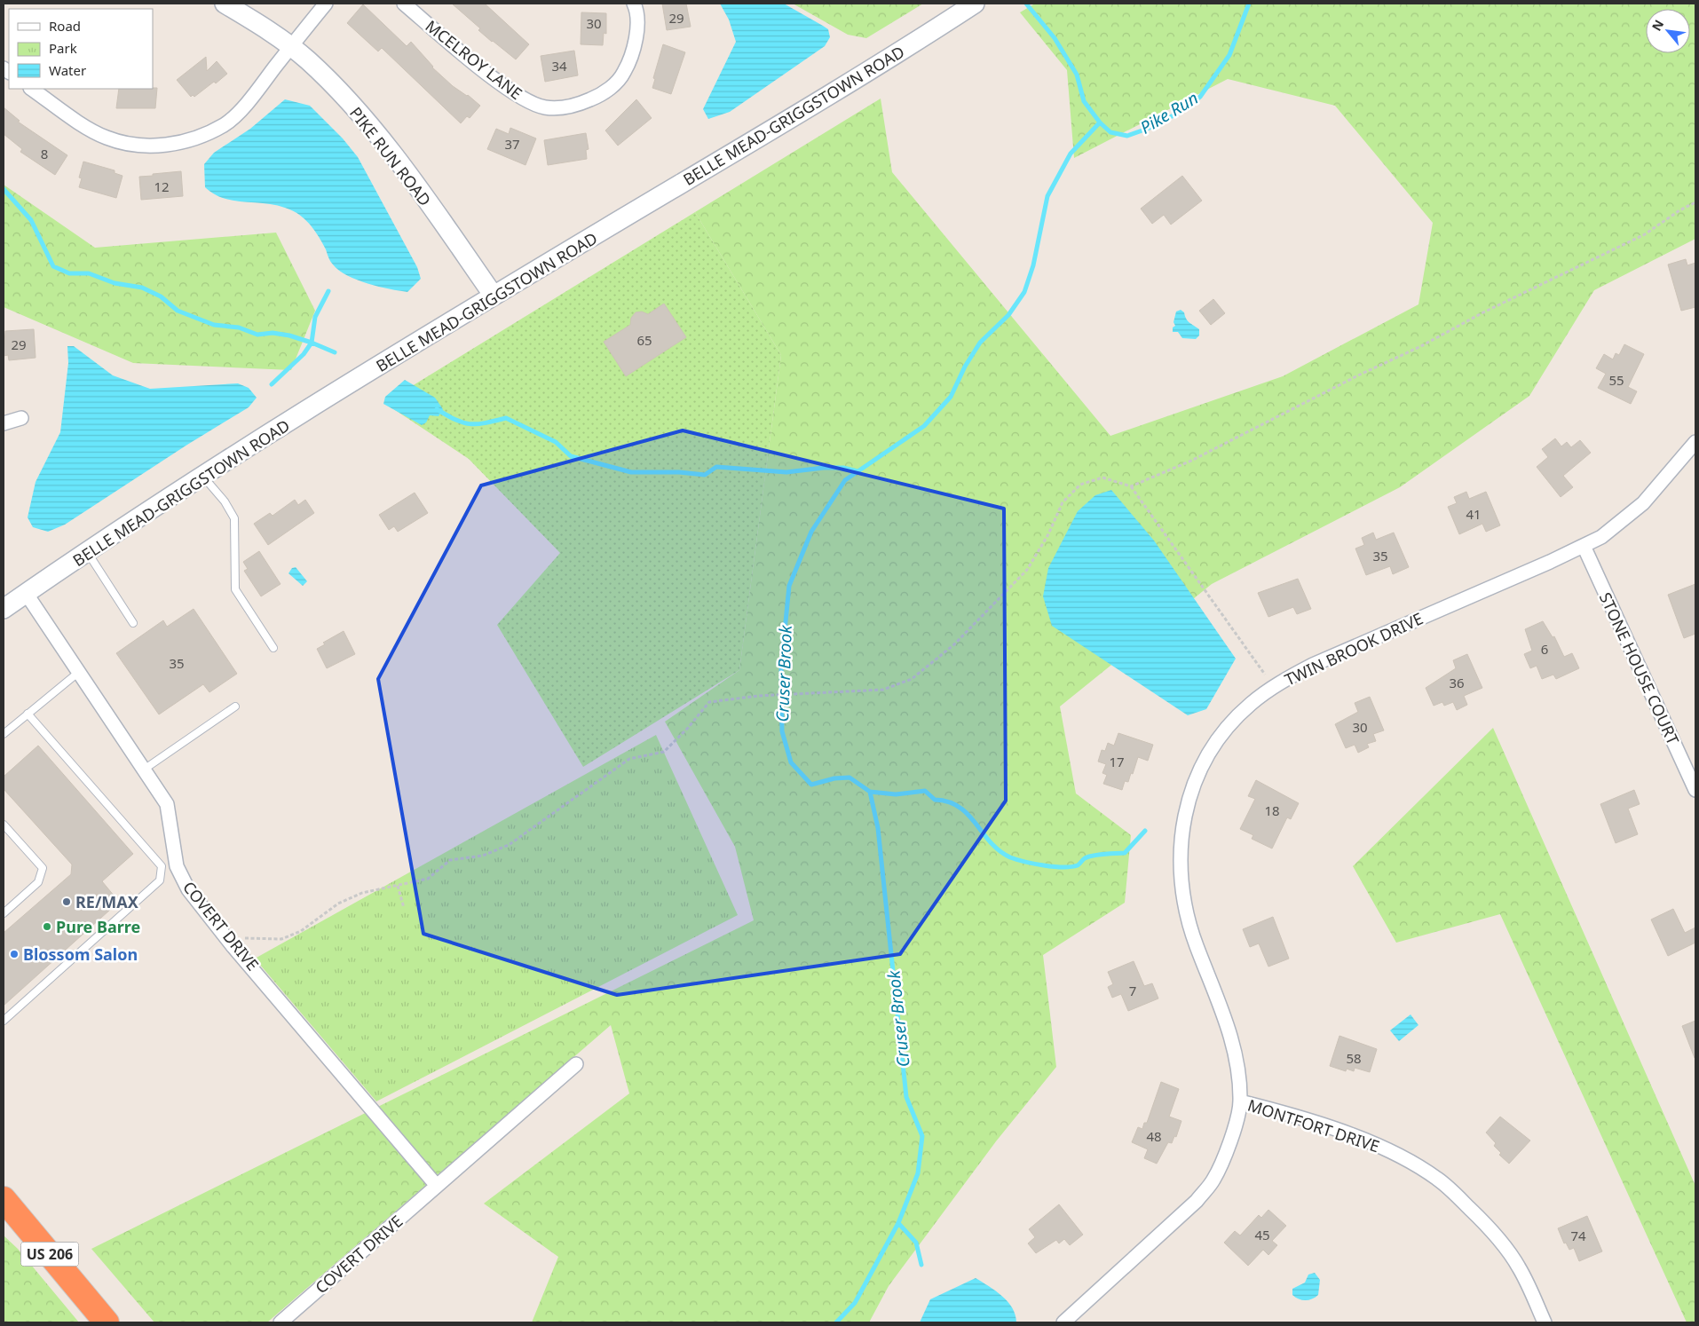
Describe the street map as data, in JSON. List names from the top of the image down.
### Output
{
  "streets": {
    "highway": ["US 206"],
    "street": [
      "MCELROY LANE",
      "BELLE MEAD-GRIGGSTOWN ROAD",
      "PIKE RUN ROAD",
      "TWIN BROOK DRIVE",
      "STONE HOUSE COURT",
      "COVERT DRIVE",
      "MONTFORT DRIVE"
    ]
  },
  "crossings": [
    ["BELLE MEAD-GRIGGSTOWN ROAD", "PIKE RUN ROAD"],
    ["BELLE MEAD-GRIGGSTOWN ROAD", "COVERT DRIVE"],
    ["TWIN BROOK DRIVE", "STONE HOUSE COURT"],
    ["TWIN BROOK DRIVE", "MONTFORT DRIVE"]
  ],
  "water": ["Pike Run", "Cruser Brook"],
  "places": ["RE/MAX", "Pure Barre", "Blossom Salon"],
  "house_numbers": [
    "29",
    "30",
    "34",
    "37",
    "8",
    "12",
    "65",
    "29",
    "55",
    "41",
    "35",
    "6",
    "35",
    "36",
    "30",
    "17",
    "18",
    "7",
    "58",
    "48",
    "45",
    "74"
  ],
  "legend": ["Road", "Park", "Water"],
  "north": "top left"
}
